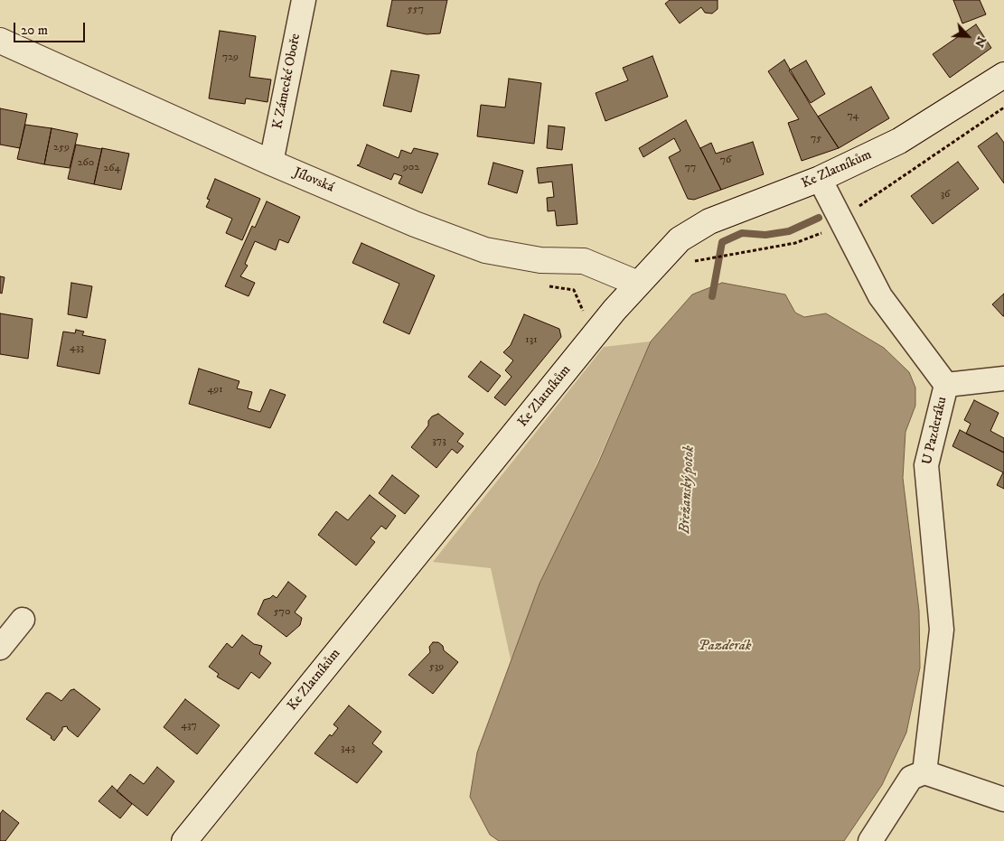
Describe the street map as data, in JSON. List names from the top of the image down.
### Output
{
  "streets": {
    "main road": ["Ke Zlatníkům", "Jílovská"],
    "street": ["K Zámecké Oboře", "U Pazderáku"]
  },
  "crossings": [
    ["K Zámecké Oboře", "Jílovská"],
    ["Ke Zlatníkům", "Jílovská"],
    ["Ke Zlatníkům", "U Pazderáku"]
  ],
  "water": ["Břežanský potok", "Pazderák"],
  "house_numbers": [
    "557",
    "729",
    "74",
    "75",
    "259",
    "76",
    "260",
    "902",
    "77",
    "264",
    "36",
    "131",
    "433",
    "491",
    "373",
    "570",
    "539",
    "437",
    "343"
  ],
  "scale_bar": "20 m",
  "north": "bottom right"
}
